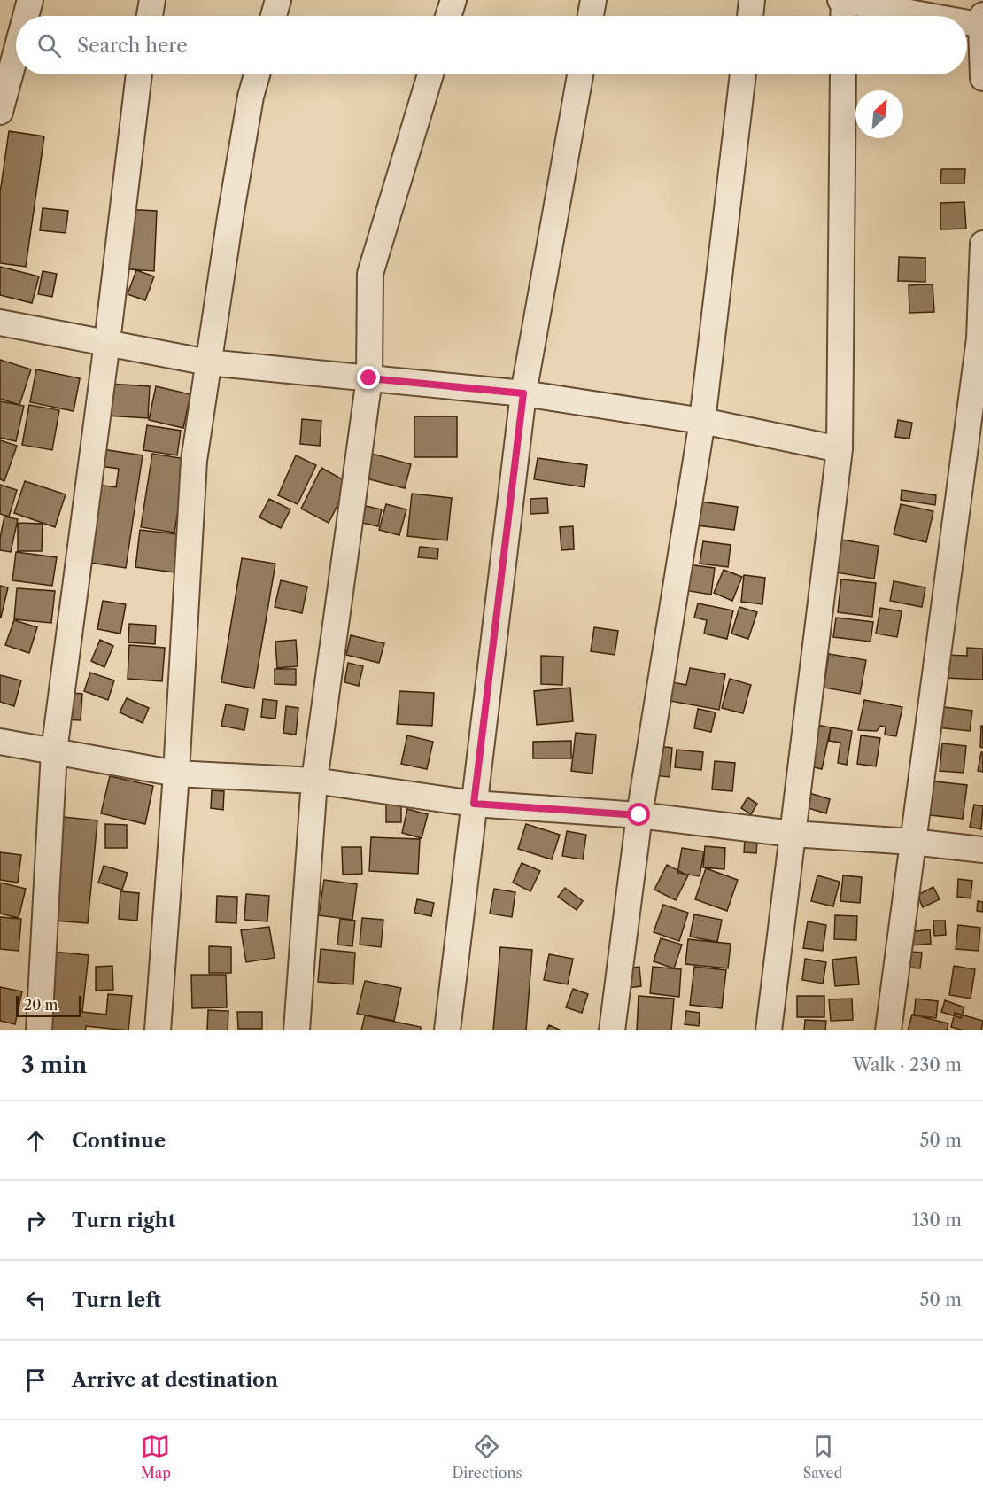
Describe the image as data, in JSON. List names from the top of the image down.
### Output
{
  "scale_bar": "20 m",
  "north": "top right",
  "page": {
    "search": "Search here",
    "scale": "20 m",
    "heading": ["3 min", "Walk · 230 m"],
    "list": [
      ["Continue", "50 m"],
      ["Turn right", "130 m"],
      ["Turn left", "50 m"],
      "Arrive at destination"
    ],
    "nav": ["Map", "Directions", "Saved"]
  }
}
